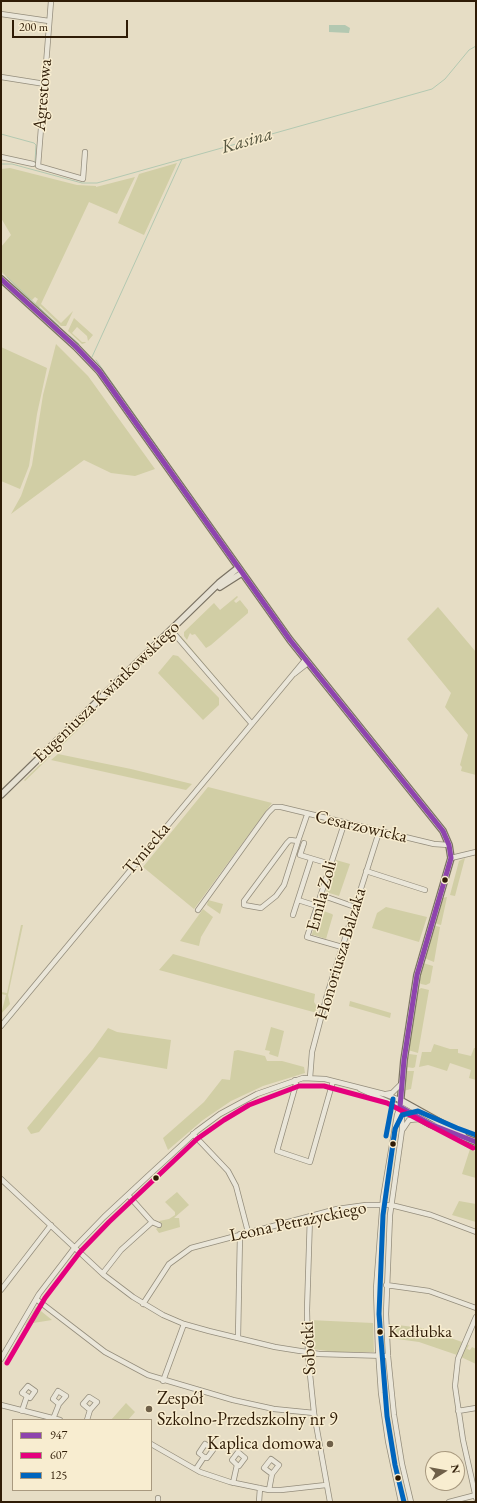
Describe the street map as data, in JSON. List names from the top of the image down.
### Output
{
  "streets": {
    "main road": ["Eugeniusza Kwiatkowskiego"],
    "street": [
      "Agrestowa",
      "Cesarzowicka",
      "Tyniecka",
      "Emila Zoli",
      "Honoriusza Balzaka",
      "Leona Petrażyckiego",
      "Sobótki"
    ]
  },
  "crossings": [
    ["Cesarzowicka", "Emila Zoli"],
    ["Cesarzowicka", "Honoriusza Balzaka"],
    ["Emila Zoli", "Honoriusza Balzaka"],
    ["Leona Petrażyckiego", "Sobótki"]
  ],
  "water": ["Kasina"],
  "places": ["Kadłubka", "Zespół Szkolno-Przedszkolny nr 9", "Kaplica domowa"],
  "lines": ["transit line 947", "transit line 607", "transit line 125"],
  "legend": ["947", "607", "125"],
  "scale_bar": "200 m",
  "north": "right"
}
